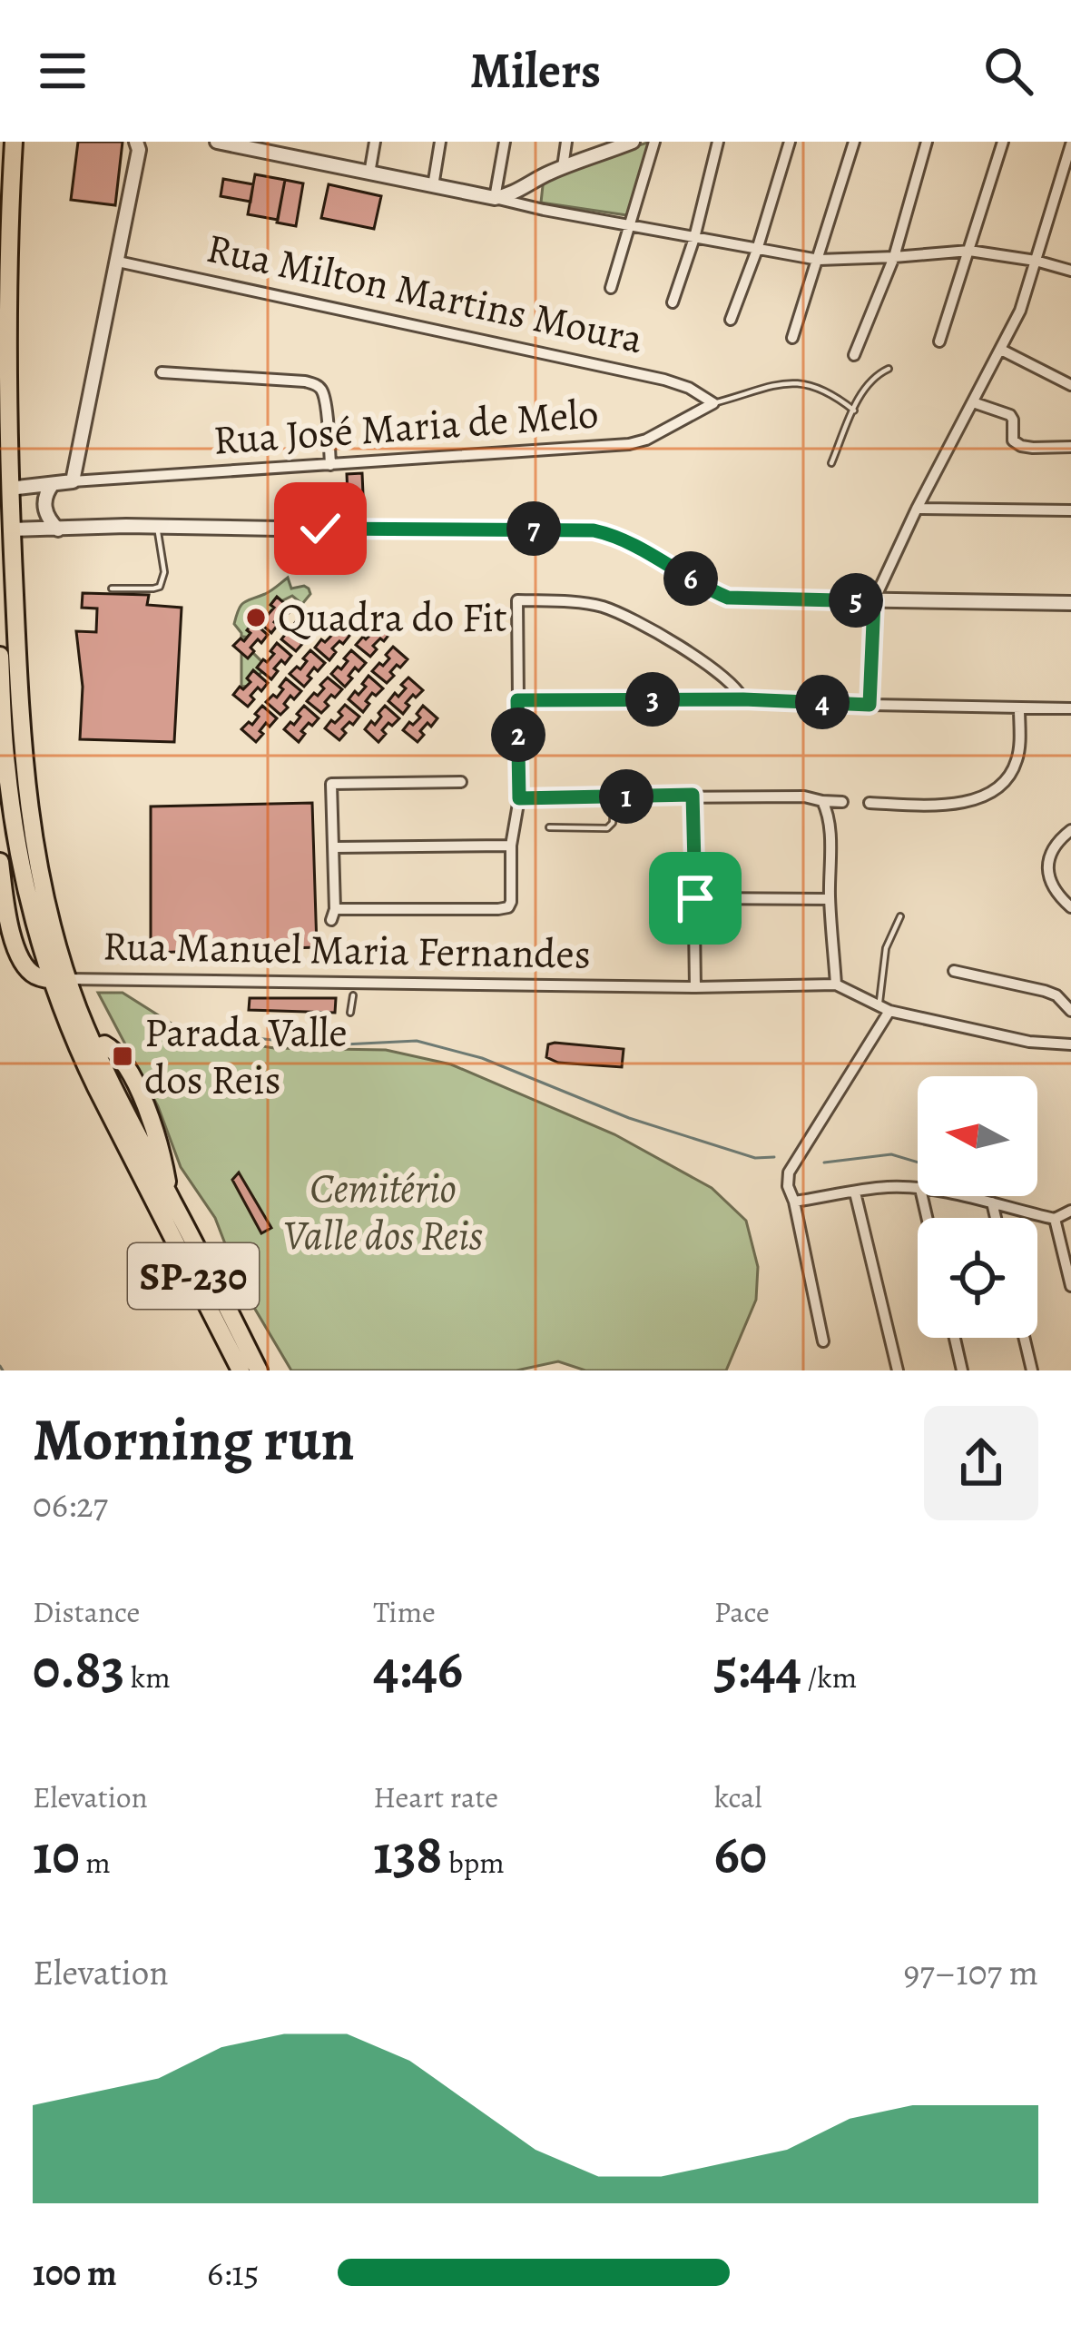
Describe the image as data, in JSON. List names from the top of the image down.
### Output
{
  "streets": {
    "highway": ["SP-230"],
    "street": ["Rua Milton Martins Moura", "Rua José Maria de Melo", "Rua Manuel Maria Fernandes"]
  },
  "crossings": [
    ["Rua Milton Martins Moura", "Rua José Maria de Melo"],
    ["Rua José Maria de Melo", "SP-230"],
    ["Rua Manuel Maria Fernandes", "SP-230"]
  ],
  "parks": ["Cemitério Valle dos Reis"],
  "places": {
    "other": ["Quadra do Fit"],
    "transit": ["Parada Valle dos Reis"]
  },
  "north": "left",
  "page": {
    "header": "Milers",
    "pins": [
      "7",
      "6",
      "5",
      "3",
      "4",
      "2",
      "1"
    ],
    "heading": ["Morning run", "06:27"],
    "stats": [
      ["Distance", "0.83 km"],
      ["Time", "4:46"],
      ["Pace", "5:44 /km"],
      ["Elevation", "10 m"],
      ["Heart rate", "138 bpm"],
      ["kcal", "60"]
    ],
    "chart": ["Elevation", "97–107 m"],
    "list": [
      {
        "name": "100 m",
        "note": "6:15"
      }
    ]
  }
}
